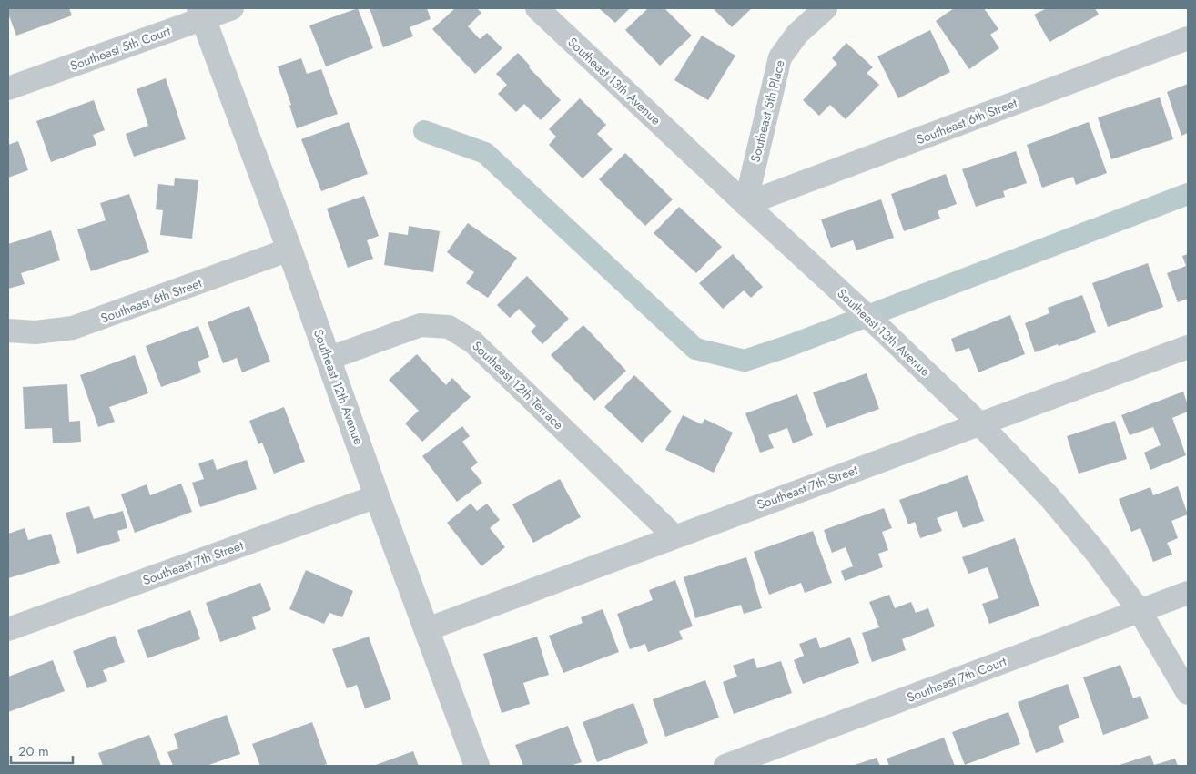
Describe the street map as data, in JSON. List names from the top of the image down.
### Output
{
  "streets": {
    "street": [
      "Southeast 5th Court",
      "Southeast 13th Avenue",
      "Southeast 5th Place",
      "Southeast 6th Street",
      "Southeast 12th Terrace",
      "Southeast 12th Avenue",
      "Southeast 7th Street",
      "Southeast 7th Court"
    ]
  },
  "crossings": [
    ["Southeast 5th Court", "Southeast 12th Avenue"],
    ["Southeast 13th Avenue", "Southeast 5th Place"],
    ["Southeast 13th Avenue", "Southeast 6th Street"],
    ["Southeast 13th Avenue", "Southeast 7th Street"],
    ["Southeast 13th Avenue", "Southeast 7th Court"],
    ["Southeast 5th Place", "Southeast 6th Street"],
    ["Southeast 6th Street", "Southeast 12th Avenue"],
    ["Southeast 12th Terrace", "Southeast 12th Avenue"],
    ["Southeast 12th Terrace", "Southeast 7th Street"],
    ["Southeast 12th Avenue", "Southeast 7th Street"]
  ],
  "scale_bar": "20 m"
}
